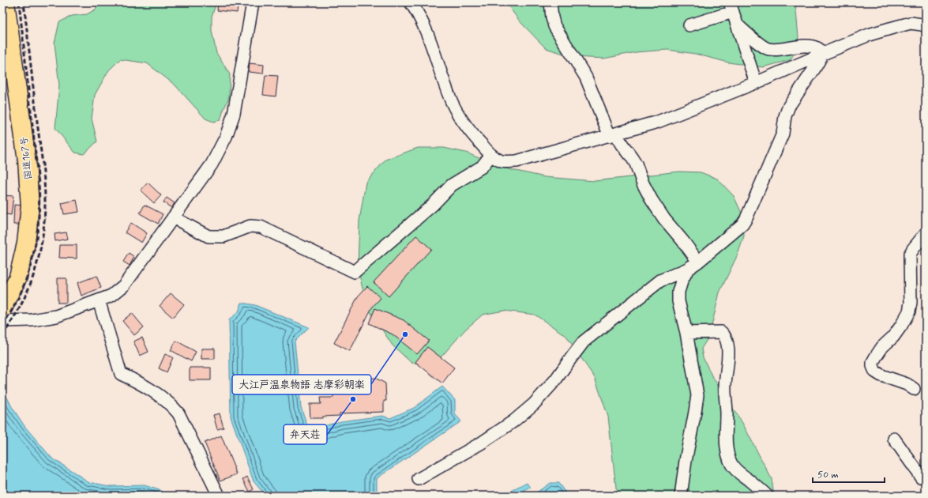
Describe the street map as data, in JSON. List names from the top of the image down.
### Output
{
  "streets": {
    "highway": ["国道167号"]
  },
  "places": ["大江戸温泉物語 志摩彩朝楽", "弁天荘"],
  "scale_bar": "50 m"
}
